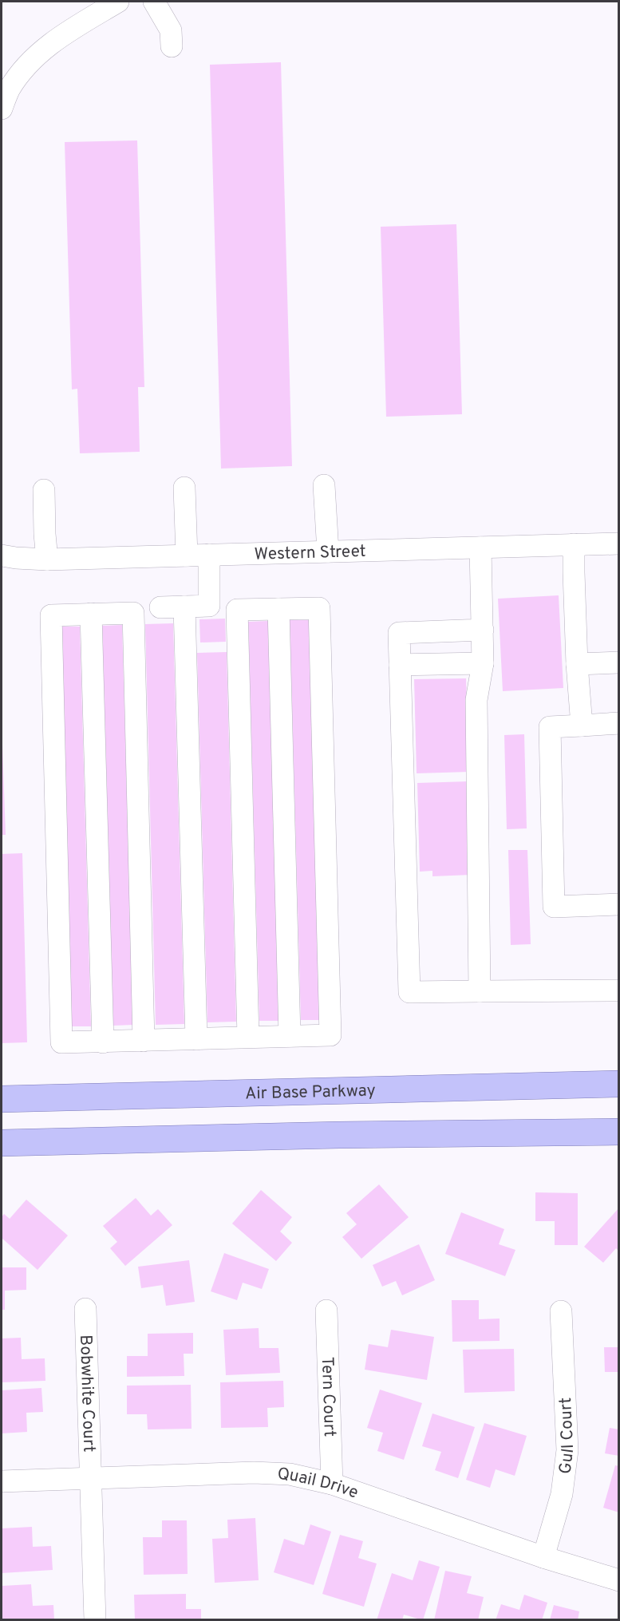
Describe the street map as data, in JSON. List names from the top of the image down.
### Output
{
  "streets": {
    "main road": ["Air Base Parkway"],
    "street": [
      "Western Street",
      "Bobwhite Court",
      "Tern Court",
      "Gull Court",
      "Quail Drive"
    ]
  },
  "crossings": [
    ["Bobwhite Court", "Quail Drive"],
    ["Tern Court", "Quail Drive"],
    ["Gull Court", "Quail Drive"]
  ]
}
